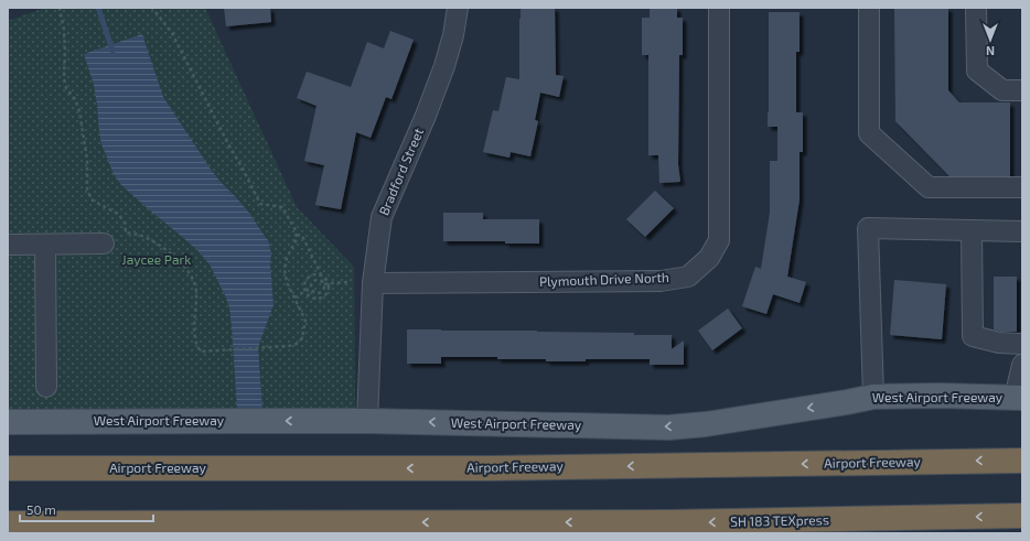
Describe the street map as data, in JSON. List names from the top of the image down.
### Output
{
  "streets": {
    "highway": ["Airport Freeway", "SH 183 TEXpress"],
    "main road": ["West Airport Freeway"],
    "street": ["Bradford Street", "Plymouth Drive North"]
  },
  "crossings": [
    ["Bradford Street", "Plymouth Drive North"],
    ["Bradford Street", "West Airport Freeway"]
  ],
  "one_way": ["West Airport Freeway", "Airport Freeway", "SH 183 TEXpress"],
  "parks": ["Jaycee Park"],
  "scale_bar": "50 m",
  "north": "bottom"
}
